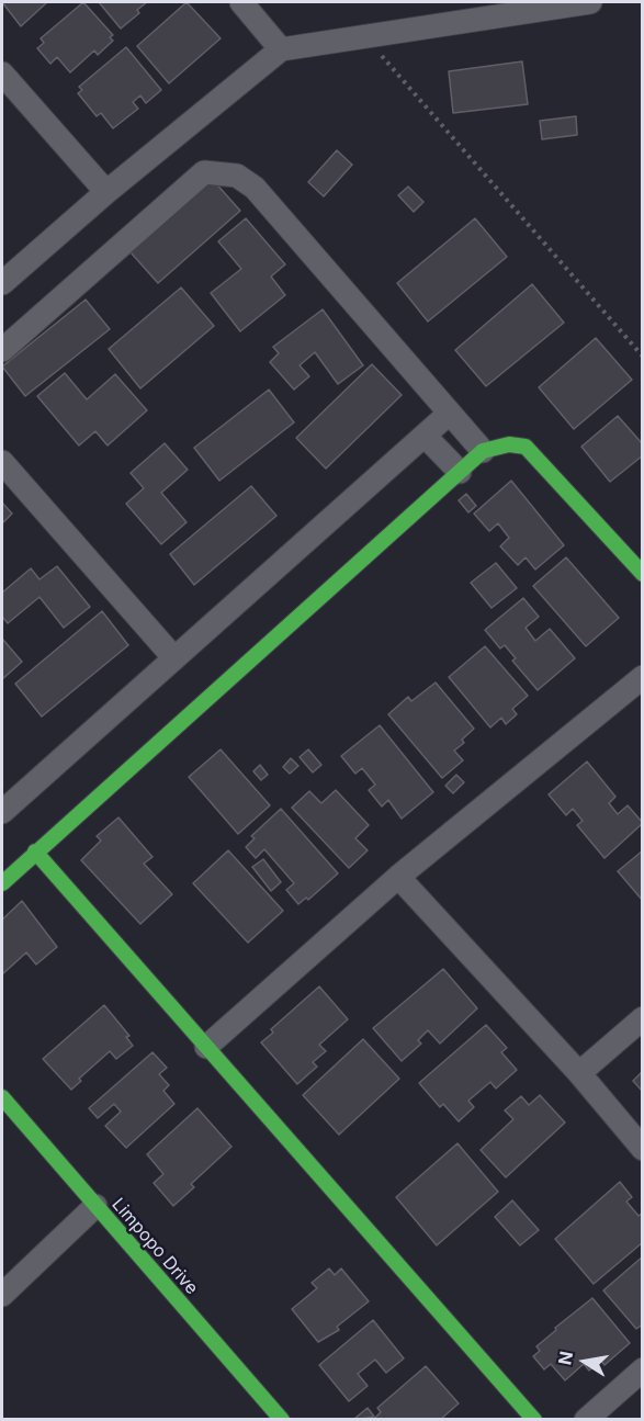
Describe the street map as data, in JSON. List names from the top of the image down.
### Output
{
  "streets": {
    "street": ["Limpopo Drive"]
  },
  "north": "left"
}
